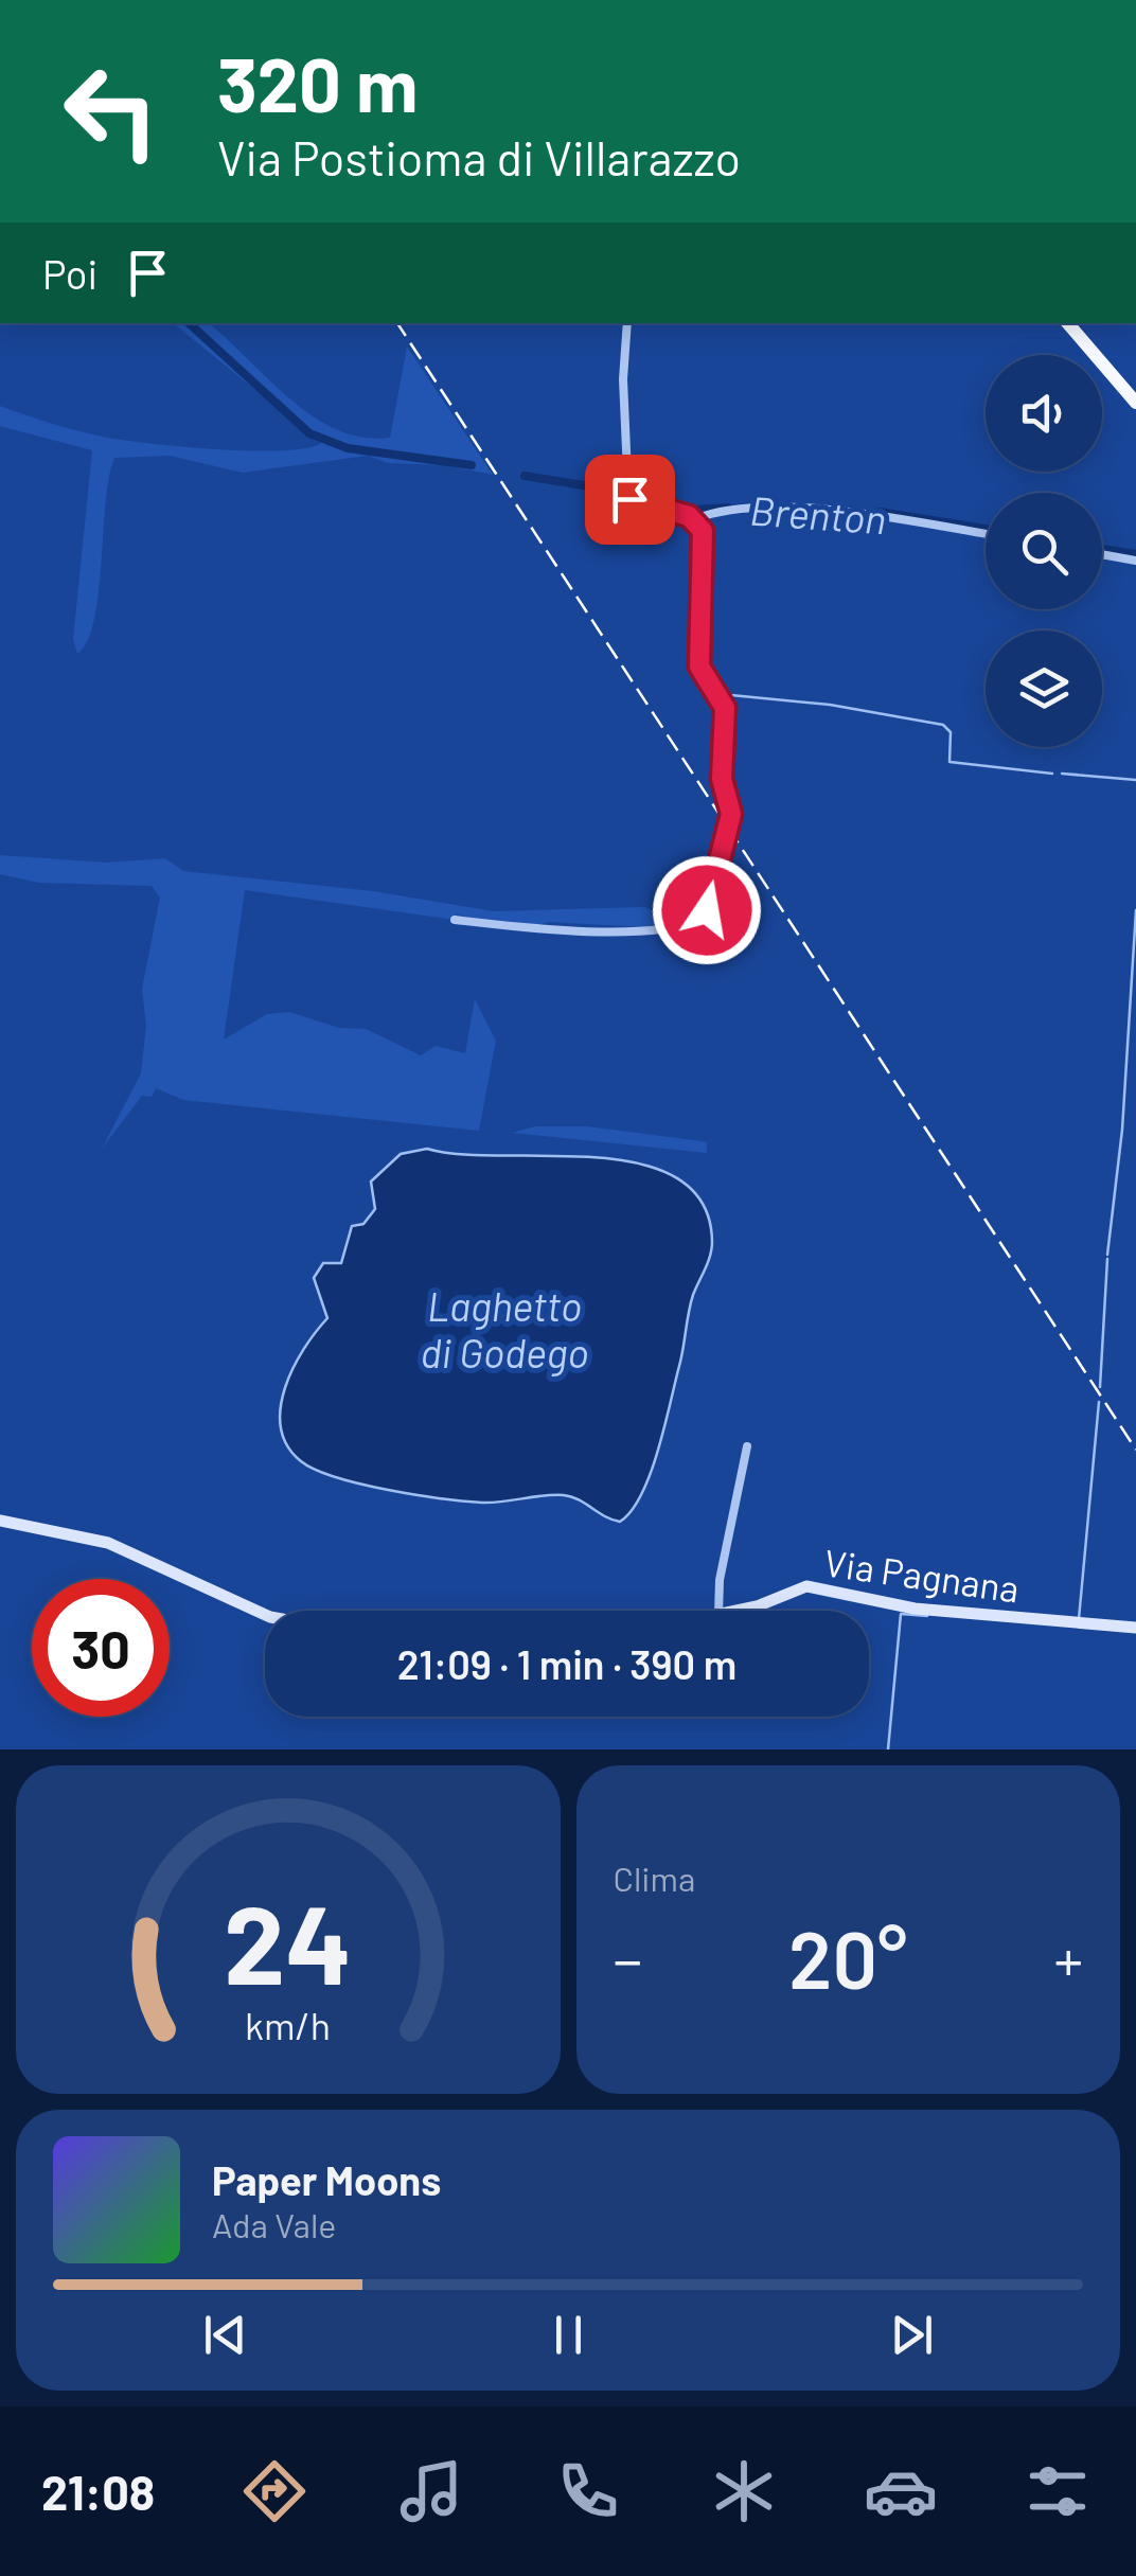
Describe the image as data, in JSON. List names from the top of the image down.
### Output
{
  "streets": {
    "street": ["Via Pagnana"]
  },
  "water": ["Brenton", "Laghetto di Godego"],
  "page": {
    "turn": ["320 m", "Via Postioma di Villarazzo"],
    "then": "Poi",
    "limit": "30",
    "trip": "21:09 · 1 min · 390 m",
    "tile": "Clima",
    "heat": ["−", "20°", "+"],
    "song": ["Paper Moons", "Ada Vale"],
    "tabs": "21:08",
    "gauge": ["24", "km/h"]
  }
}
